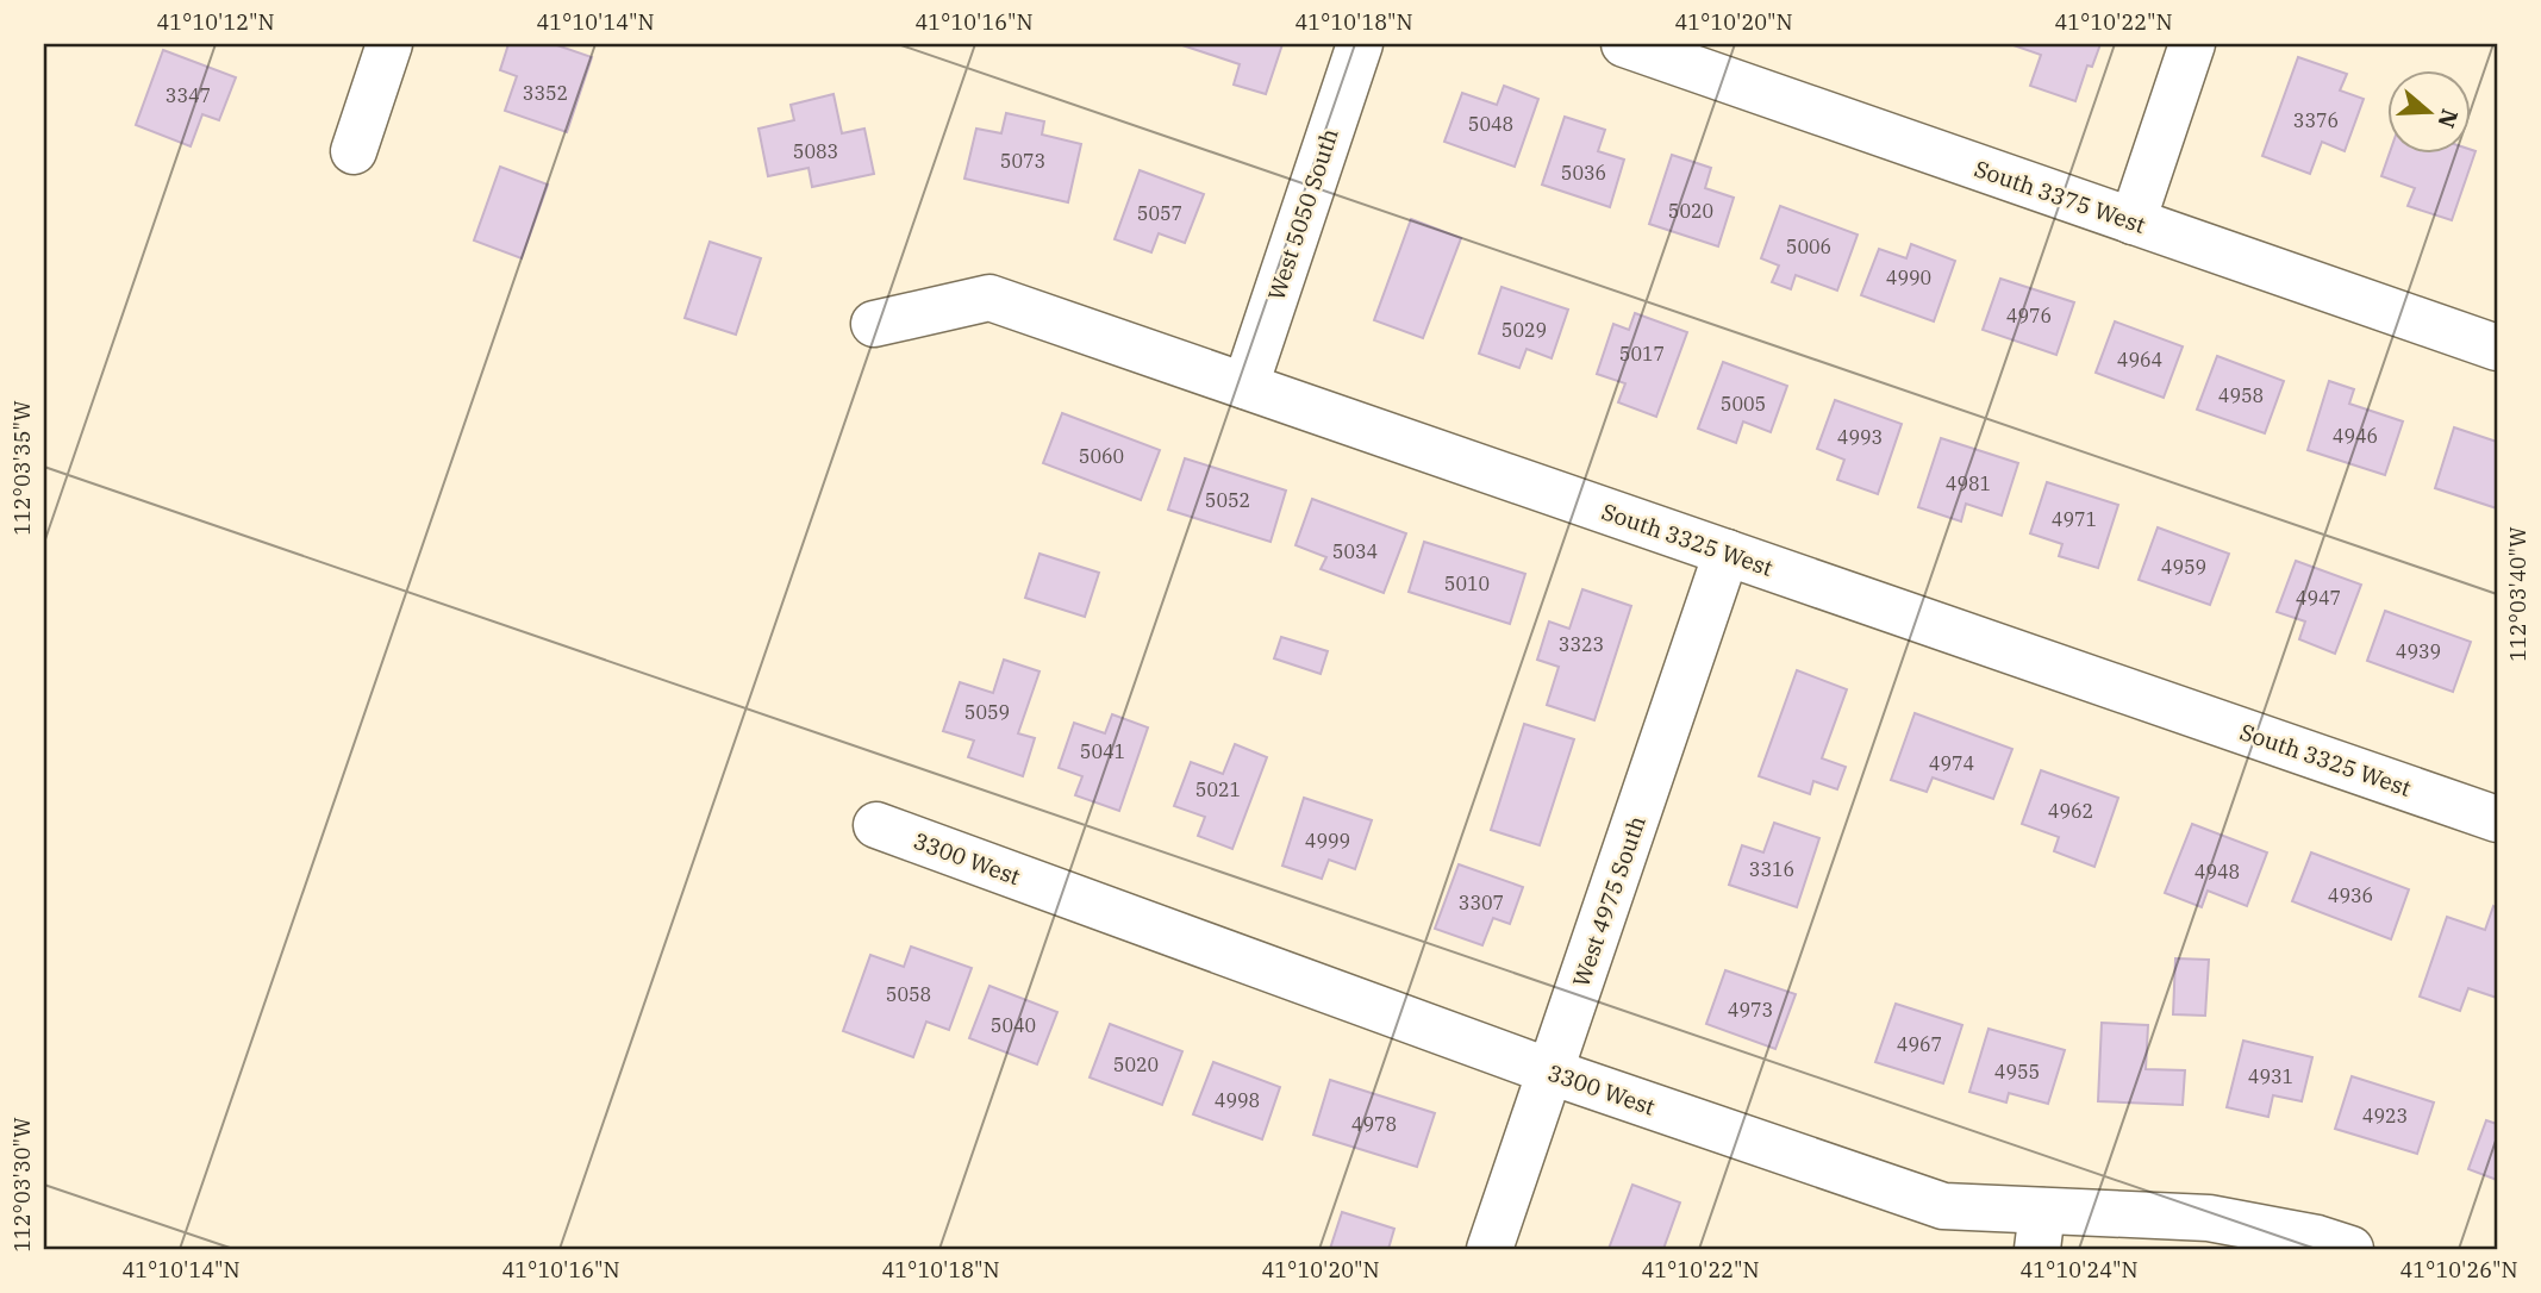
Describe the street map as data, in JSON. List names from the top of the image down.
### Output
{
  "streets": {
    "street": [
      "South 3375 West",
      "West 5050 South",
      "South 3325 West",
      "3300 West",
      "West 4975 South"
    ]
  },
  "crossings": [
    ["West 5050 South", "South 3325 West"],
    ["South 3325 West", "West 4975 South"],
    ["3300 West", "West 4975 South"]
  ],
  "house_numbers": [
    "3352",
    "3347",
    "3376",
    "5048",
    "5083",
    "5073",
    "5036",
    "5020",
    "5057",
    "5006",
    "4990",
    "4976",
    "5029",
    "5017",
    "4964",
    "4958",
    "5005",
    "4946",
    "4993",
    "5060",
    "4981",
    "5052",
    "4971",
    "5034",
    "4959",
    "5010",
    "4947",
    "3323",
    "4939",
    "5059",
    "5041",
    "4974",
    "5021",
    "4962",
    "4999",
    "3316",
    "4948",
    "4936",
    "3307",
    "5058",
    "4973",
    "5040",
    "4967",
    "5020",
    "4955",
    "4931",
    "4998",
    "4923",
    "4978"
  ],
  "north": "right",
  "coordinates": [
    "41°10'12\"N",
    "41°10'14\"N",
    "41°10'16\"N",
    "41°10'18\"N",
    "41°10'20\"N",
    "41°10'22\"N",
    "112°03'35\"W",
    "112°03'40\"W",
    "112°03'30\"W",
    "41°10'24\"N",
    "41°10'26\"N"
  ]
}
